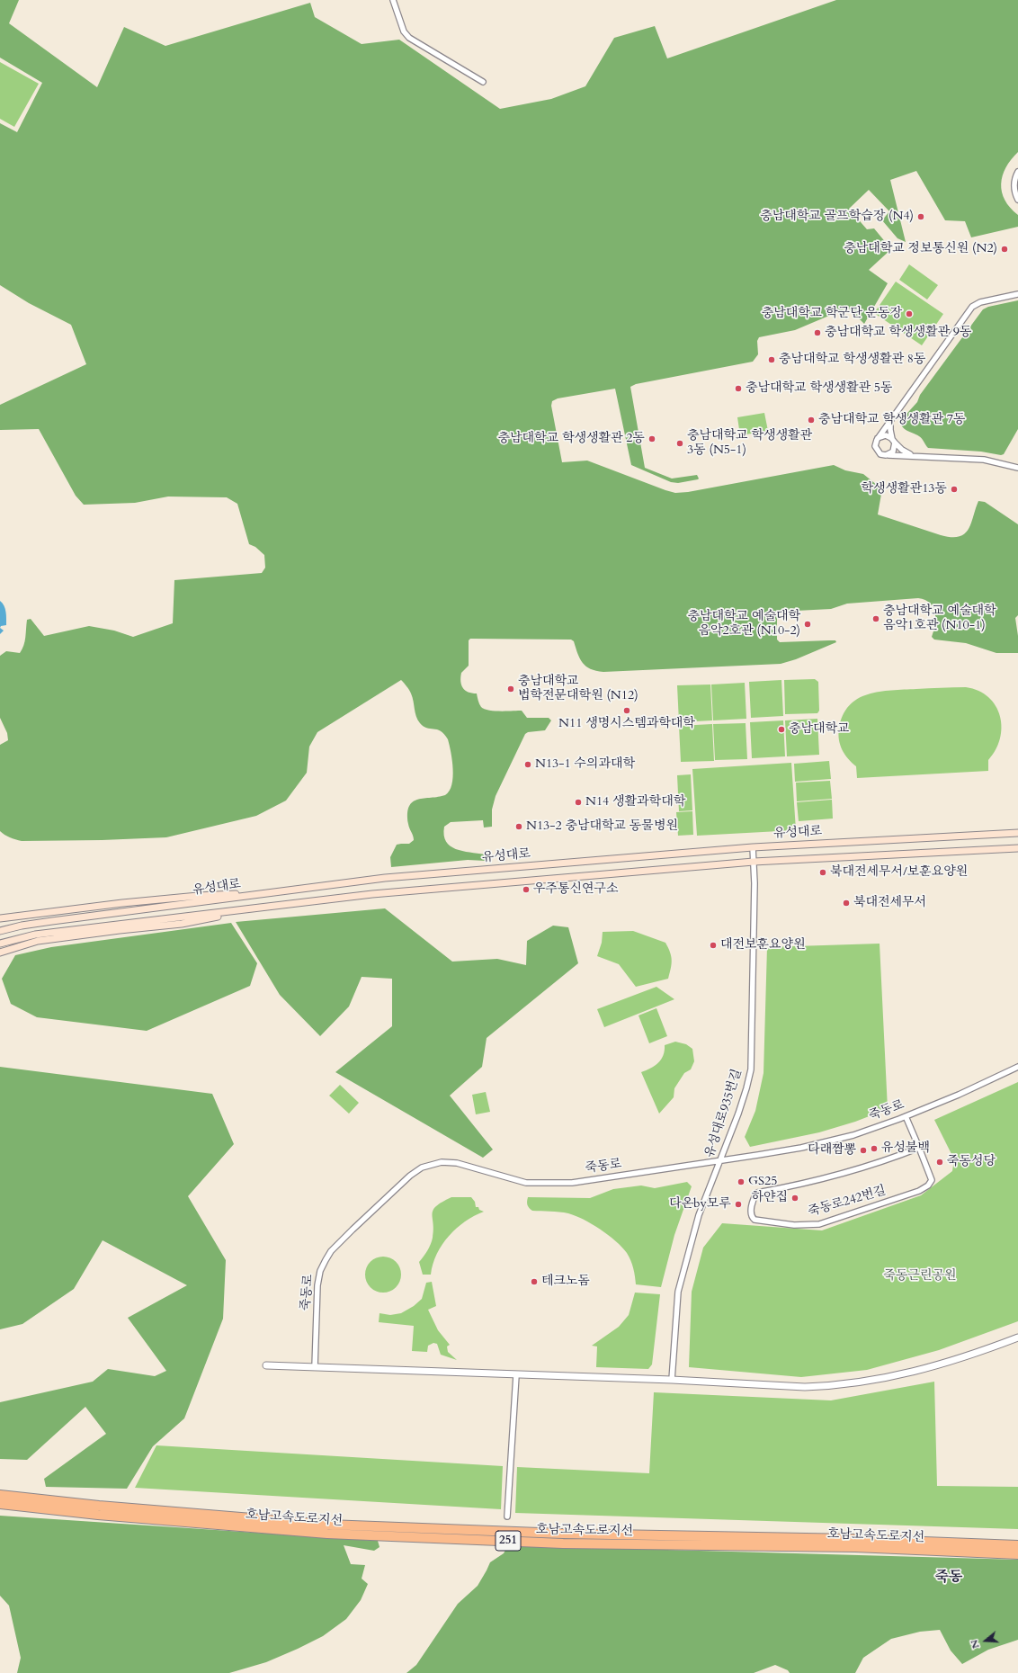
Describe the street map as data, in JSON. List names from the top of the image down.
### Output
{
  "streets": {
    "highway": ["호남고속도로지선", "251"],
    "main road": ["유성대로"],
    "street": ["죽동로", "유성대로935번길", "죽동로242번길"]
  },
  "crossings": [
    ["유성대로", "유성대로935번길"],
    ["죽동로", "유성대로935번길"],
    ["죽동로", "죽동로242번길"]
  ],
  "districts": ["죽동"],
  "parks": ["죽동근린공원"],
  "places": [
    "충남대학교 골프학습장 (N4)",
    "충남대학교 정보통신원 (N2)",
    "충남대학교 학군단 운동장",
    "충남대학교 학생생활관 9동",
    "충남대학교 학생생활관 8동",
    "충남대학교 학생생활관 5동",
    "충남대학교 학생생활관 7동",
    "충남대학교 학생생활관 2동",
    "충남대학교 학생생활관 3동 (N5-1)",
    "학생생활관13동",
    "충남대학교 예술대학 음악1호관 (N10-1)",
    "충남대학교 예술대학 음악2호관 (N10-2)",
    "충남대학교 법학전문대학원 (N12)",
    "N11 생명시스템과학대학",
    "충남대학교",
    "N13-1 수의과대학",
    "N14 생활과학대학",
    "N13-2 충남대학교 동물병원",
    "북대전세무서/보훈요양원",
    "우주통신연구소",
    "북대전세무서",
    "대전보훈요양원",
    "유성불백",
    "다래짬뽕",
    "죽동성당",
    "GS25",
    "하얀집",
    "다온by모루",
    "테크노돔"
  ],
  "north": "left"
}
